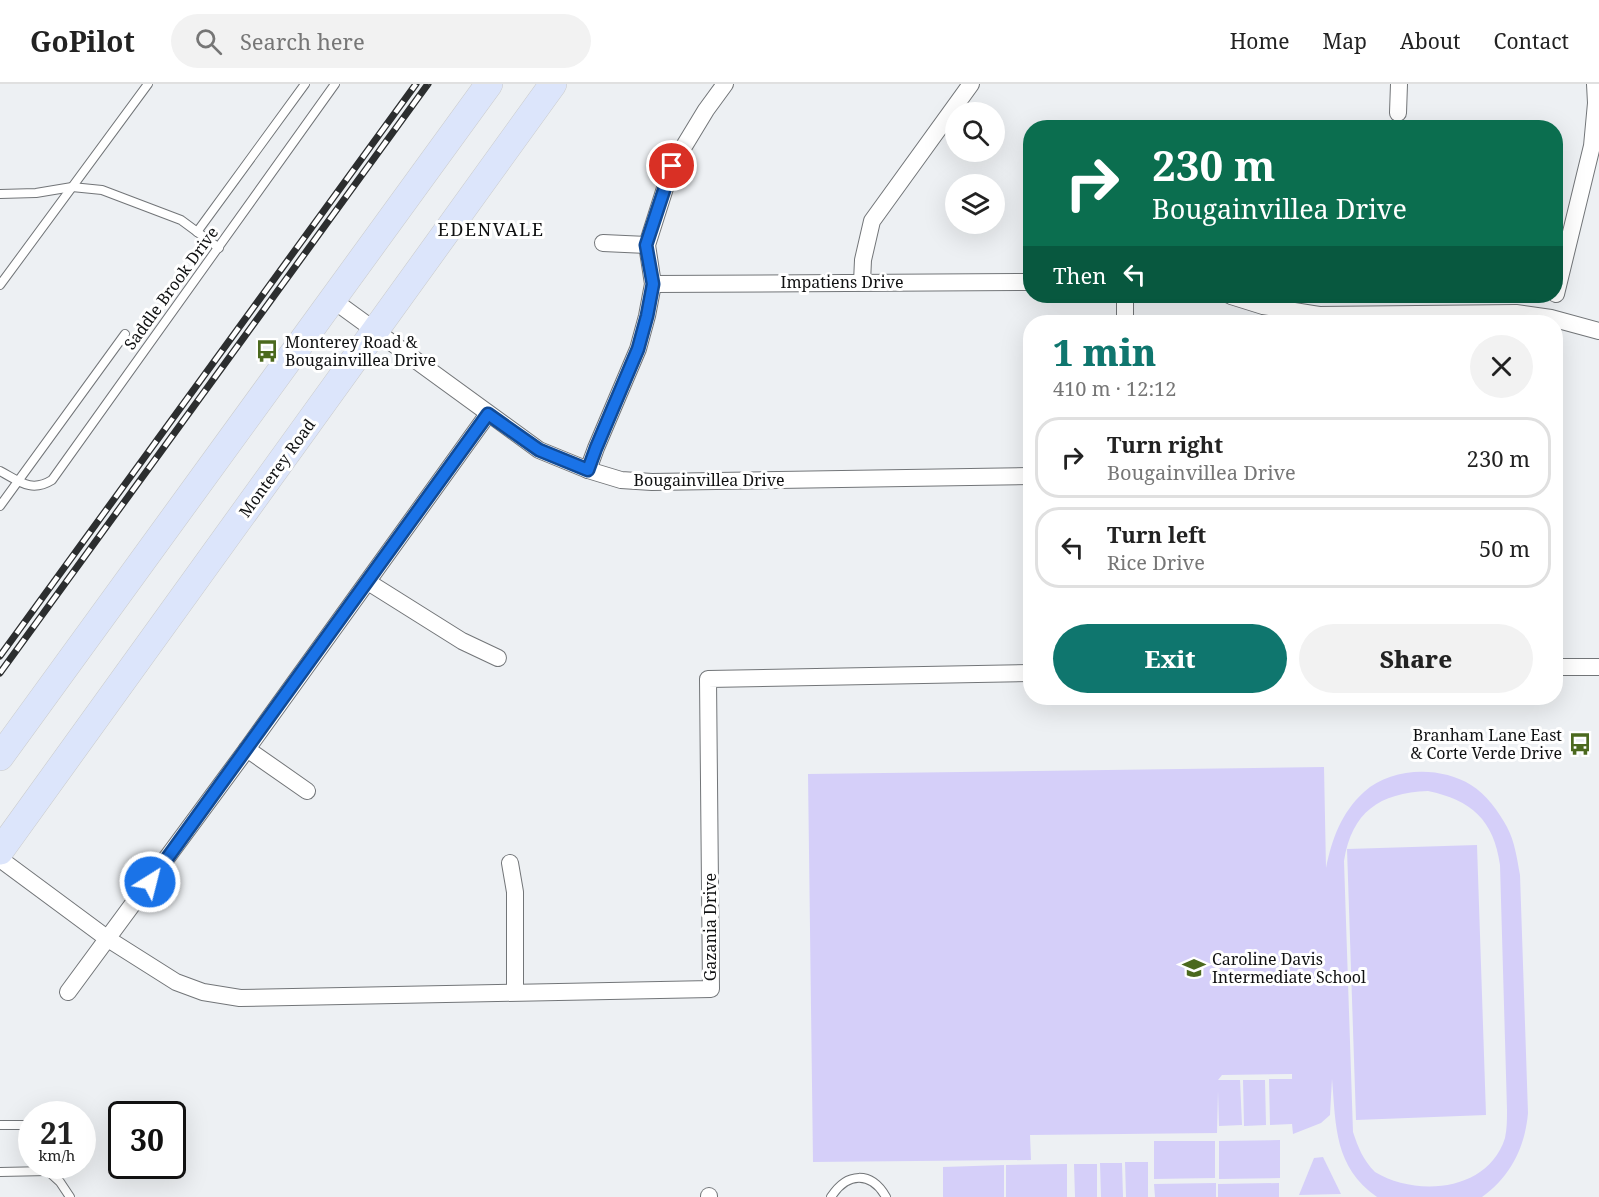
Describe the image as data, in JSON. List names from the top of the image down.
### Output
{
  "streets": {
    "main road": ["Monterey Road"],
    "street": ["Impatiens Drive", "Bougainvillea Drive", "Gazania Drive"],
    "lane": ["Saddle Brook Drive"]
  },
  "crossings": [
    ["Monterey Road", "Bougainvillea Drive"]
  ],
  "districts": ["EDENVALE"],
  "places": {
    "bus stop": ["Monterey Road & Bougainvillea Drive", "Branham Lane East & Corte Verde Drive"],
    "school or university": ["Caroline Davis Intermediate School"]
  },
  "page": {
    "header": "GoPilot",
    "search": "Search here",
    "nav": [
      "Home",
      "Map",
      "About",
      "Contact"
    ],
    "turn": ["230 m", "Bougainvillea Drive"],
    "then": "Then",
    "heading": ["1 min", "410 m · 12:12"],
    "list": [
      {
        "name": "Turn right",
        "note": "Bougainvillea Drive",
        "value": "230 m"
      },
      {
        "name": "Turn left",
        "note": "Rice Drive",
        "value": "50 m"
      }
    ],
    "buttons": ["Exit", "Share"],
    "speed": "21 km/h",
    "limit": "30"
  }
}
